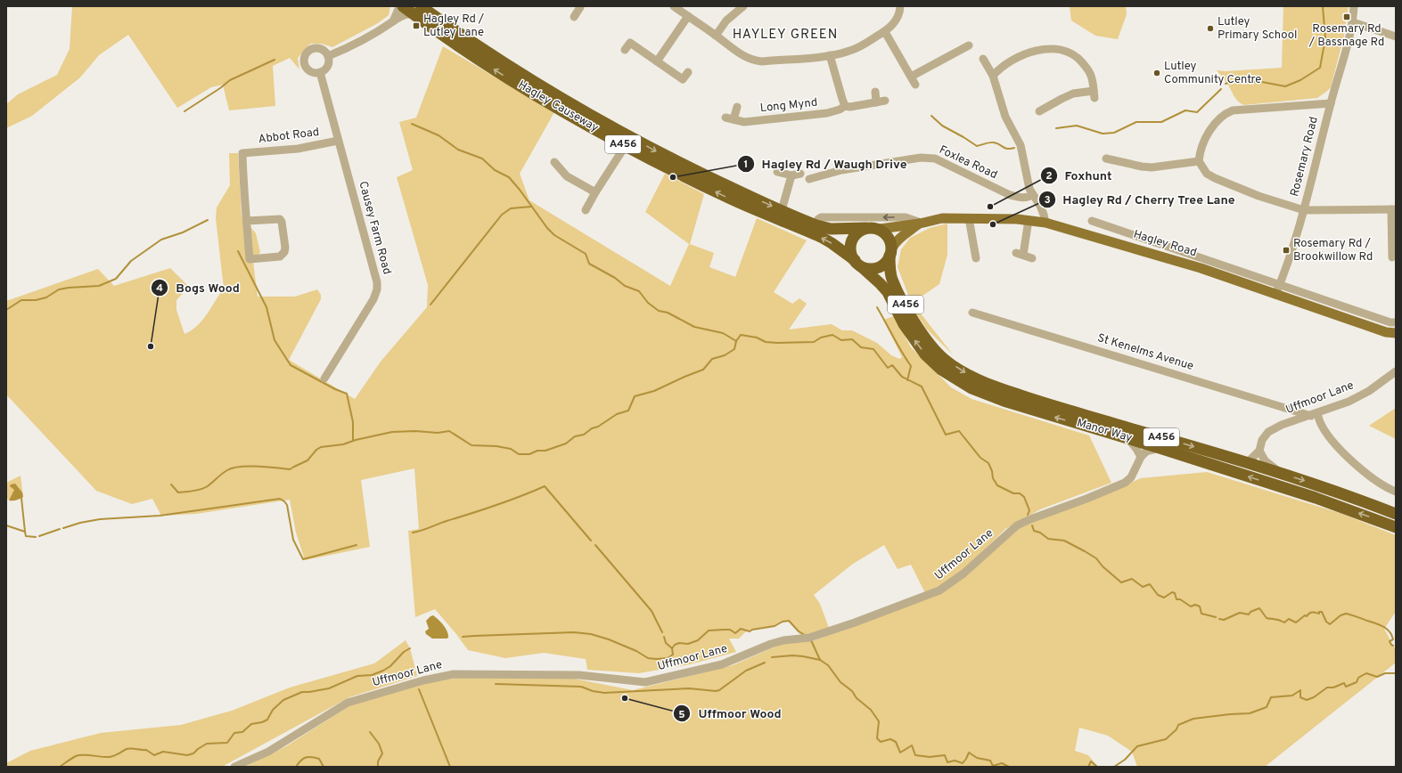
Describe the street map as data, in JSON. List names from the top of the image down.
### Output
{
  "streets": {
    "highway": ["Hagley Causeway", "A456", "Manor Way"],
    "main road": ["Hagley Road"],
    "street": [
      "Long Mynd",
      "Abbot Road",
      "Rosemary Road",
      "Foxlea Road",
      "Causey Farm Road",
      "St Kenelms Avenue",
      "Uffmoor Lane"
    ]
  },
  "crossings": [
    ["Hagley Causeway", "A456"],
    ["Hagley Causeway", "Hagley Road"],
    ["Hagley Causeway", "Manor Way"],
    ["Abbot Road", "Causey Farm Road"],
    ["A456", "Hagley Road"],
    ["A456", "Manor Way"],
    ["Rosemary Road", "Hagley Road"],
    ["Hagley Road", "Manor Way"],
    ["St Kenelms Avenue", "Uffmoor Lane"],
    ["Uffmoor Lane", "Manor Way"]
  ],
  "districts": ["HAYLEY GREEN"],
  "places": {
    "transit": ["Rosemary Rd / Bassnage Rd", "Hagley Rd / Lutley Lane", "Rosemary Rd / Brookwillow Rd"],
    "other": [
      "Lutley Primary School",
      "Lutley Community Centre",
      "Hagley Rd / Waugh Drive",
      "Foxhunt",
      "Hagley Rd / Cherry Tree Lane",
      "Bogs Wood",
      "Uffmoor Wood"
    ]
  }
}
